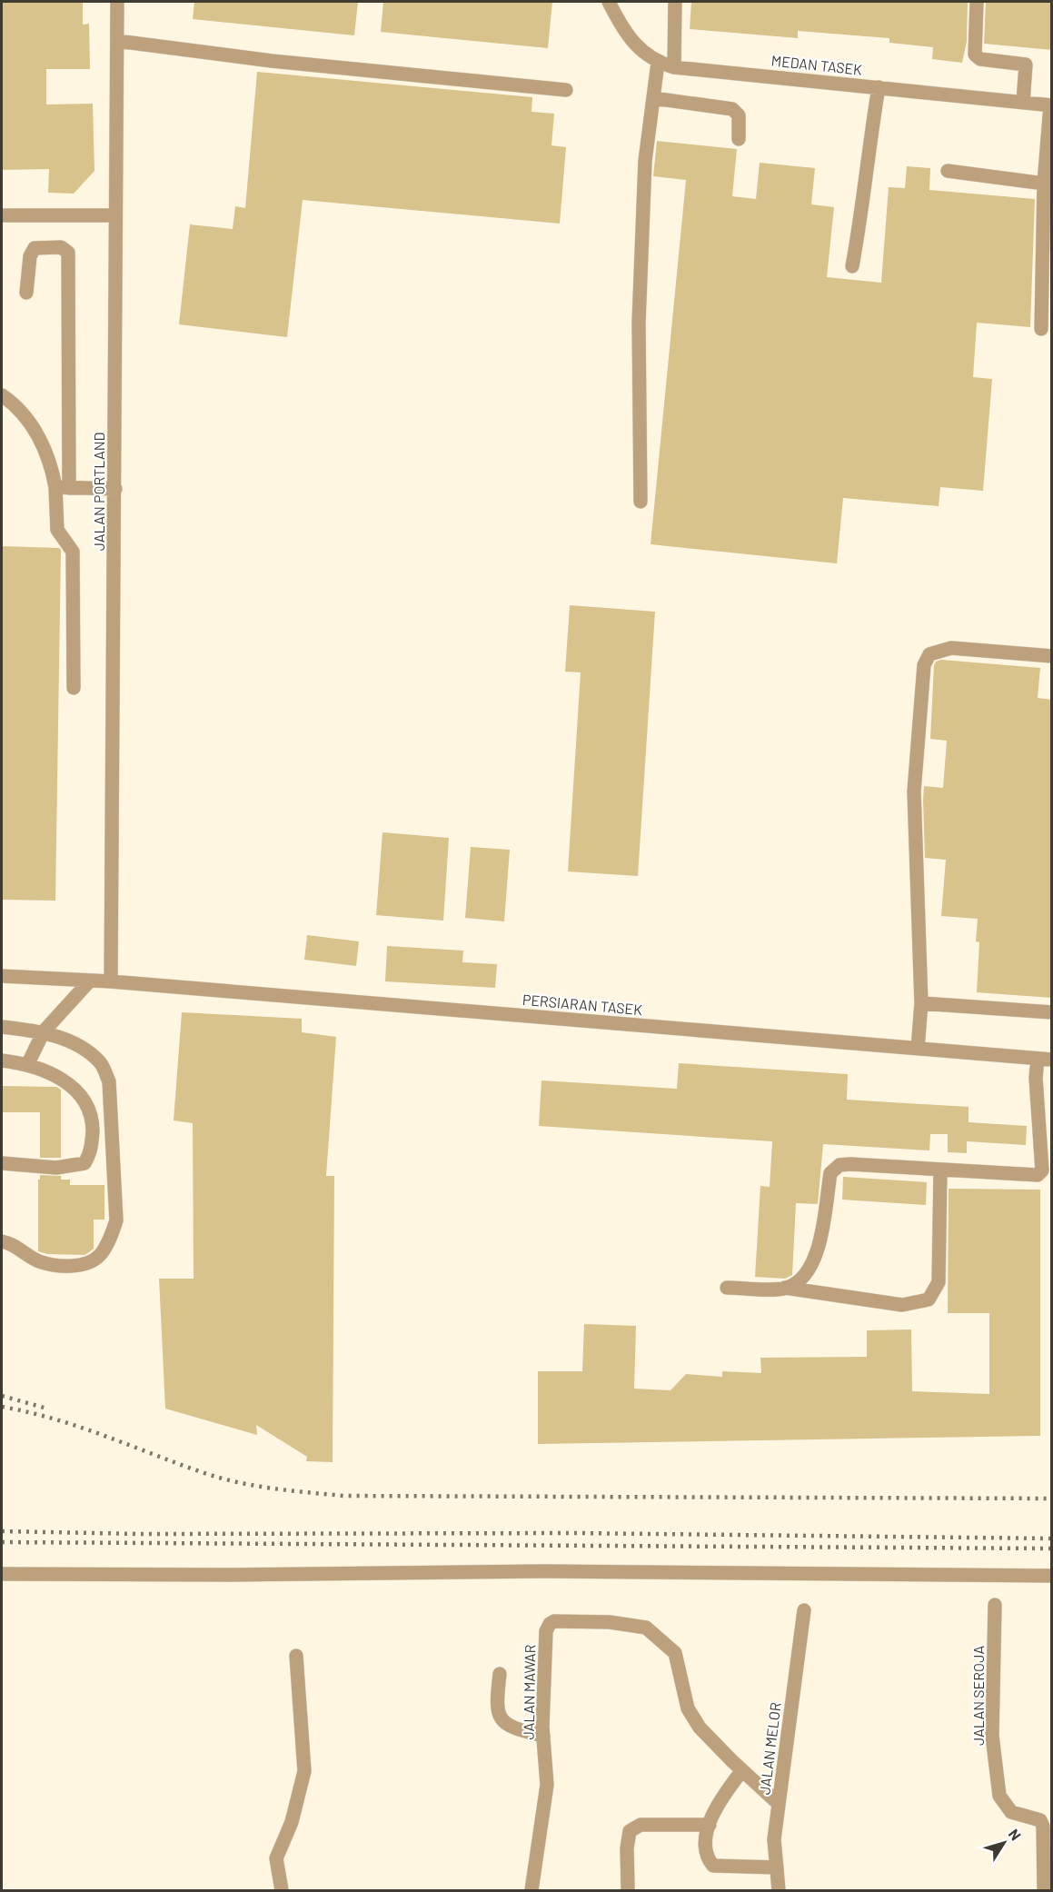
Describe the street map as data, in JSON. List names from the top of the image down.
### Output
{
  "streets": {
    "street": [
      "MEDAN TASEK",
      "JALAN PORTLAND",
      "PERSIARAN TASEK",
      "JALAN MAWAR",
      "JALAN SEROJA",
      "JALAN MELOR"
    ]
  },
  "crossings": [
    ["JALAN PORTLAND", "PERSIARAN TASEK"],
    ["JALAN MAWAR", "JALAN MELOR"]
  ],
  "north": "top right"
}
